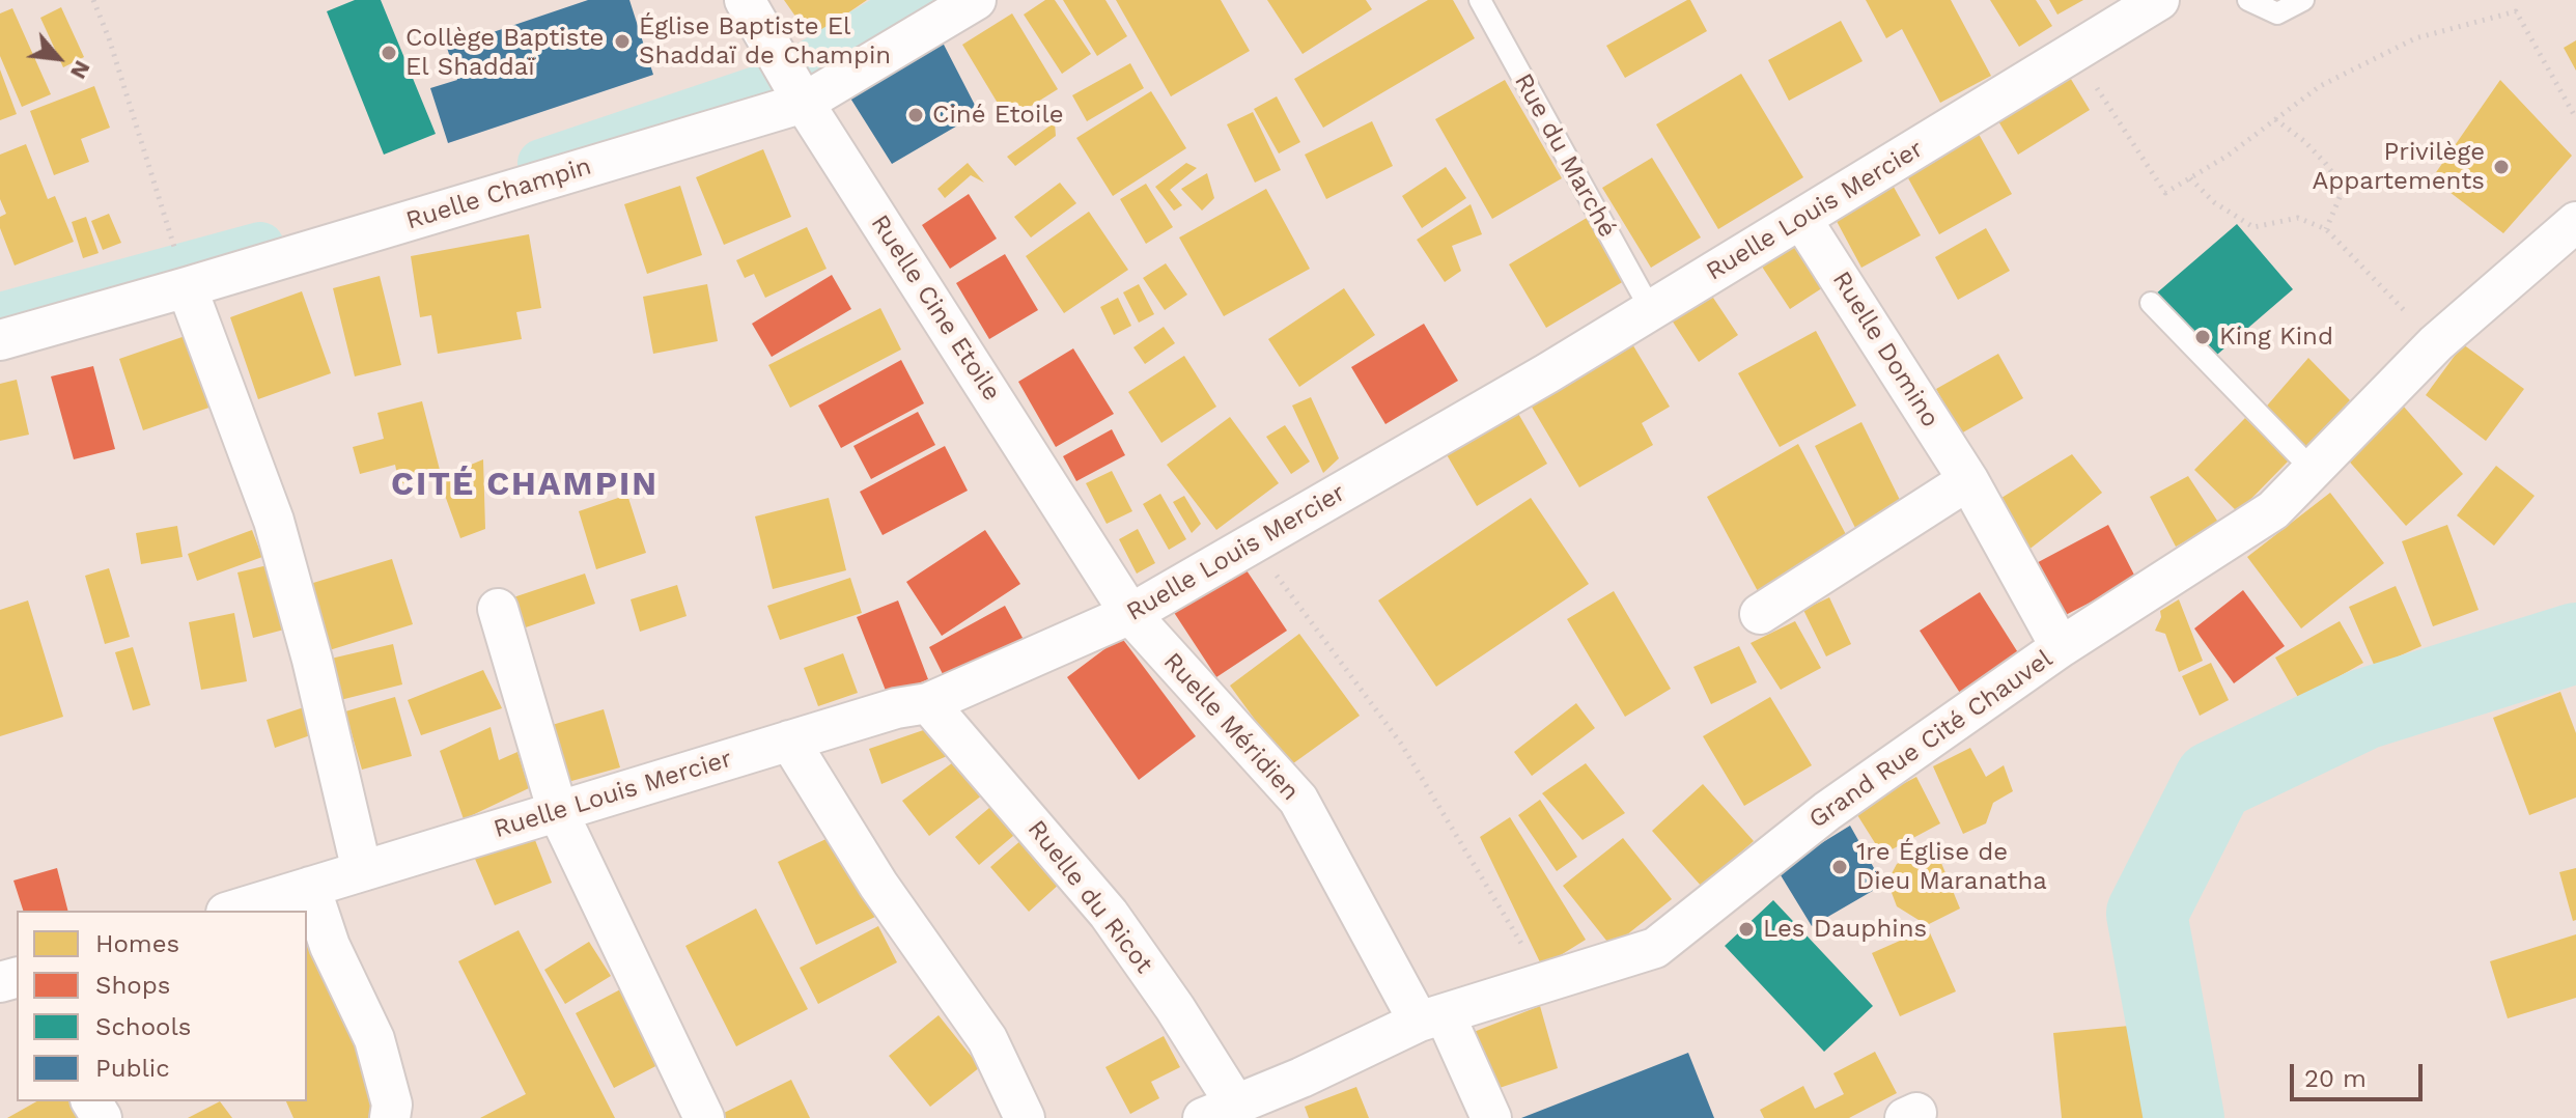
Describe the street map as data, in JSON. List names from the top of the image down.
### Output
{
  "streets": {
    "street": [
      "Ruelle Champin",
      "Ruelle Louis Mercier",
      "Ruelle Cine Etoile",
      "Ruelle Domino",
      "Ruelle Méridien",
      "Grand Rue Cité Chauvel",
      "Ruelle du Ricot"
    ],
    "lane": ["Rue du Marché"]
  },
  "crossings": [
    ["Rue du Marché", "Ruelle Louis Mercier"],
    ["Ruelle Champin", "Ruelle Cine Etoile"],
    ["Ruelle Louis Mercier", "Ruelle Cine Etoile"],
    ["Ruelle Louis Mercier", "Ruelle Domino"],
    ["Ruelle Louis Mercier", "Ruelle Méridien"],
    ["Ruelle Louis Mercier", "Ruelle du Ricot"],
    ["Ruelle Cine Etoile", "Ruelle Méridien"],
    ["Ruelle Domino", "Grand Rue Cité Chauvel"],
    ["Ruelle Méridien", "Grand Rue Cité Chauvel"],
    ["Grand Rue Cité Chauvel", "Ruelle du Ricot"]
  ],
  "districts": ["CITÉ CHAMPIN"],
  "places": [
    "Église Baptiste El Shaddaï de Champin",
    "Collège Baptiste El Shaddaï",
    "Ciné Etoile",
    "Privilège Appartements",
    "King Kind",
    "1re Église de Dieu Maranatha",
    "Les Dauphins"
  ],
  "legend": [
    "Homes",
    "Shops",
    "Schools",
    "Public"
  ],
  "scale_bar": "20 m",
  "north": "bottom right"
}
